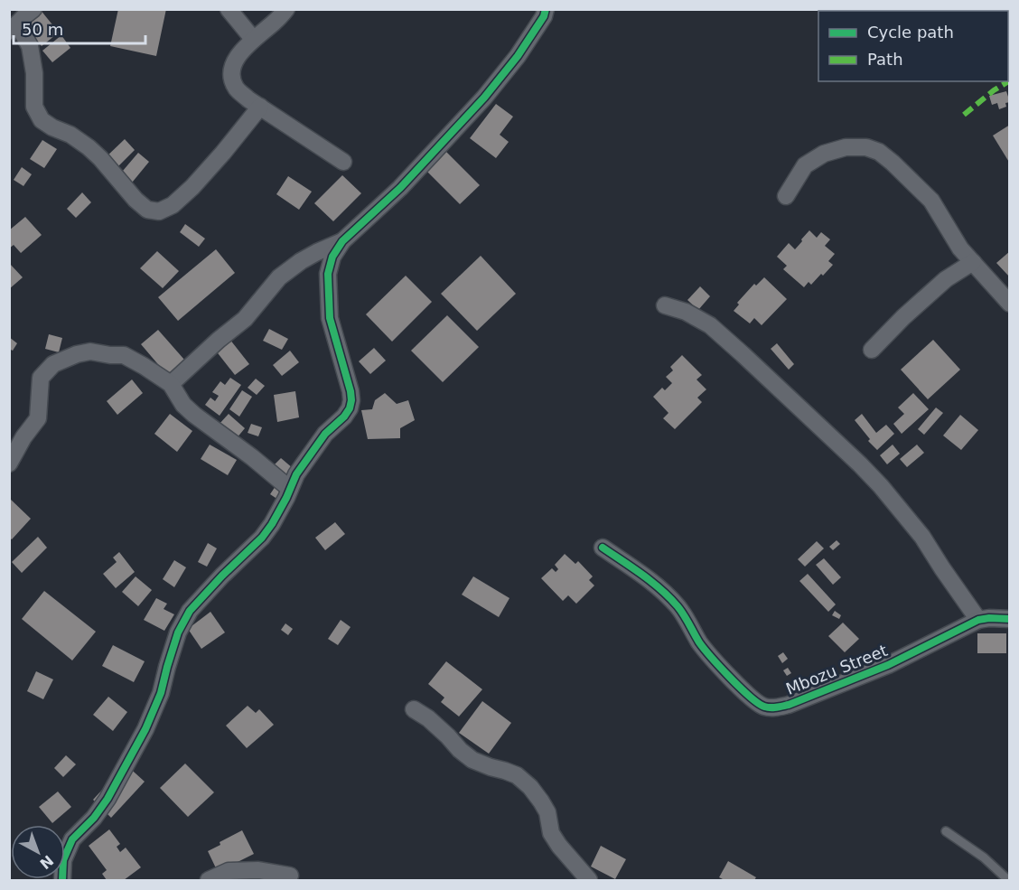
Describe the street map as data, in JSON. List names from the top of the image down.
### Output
{
  "streets": {
    "street": ["Mbozu Street"]
  },
  "legend": ["Cycle path", "Path"],
  "scale_bar": "50 m",
  "north": "bottom right"
}
